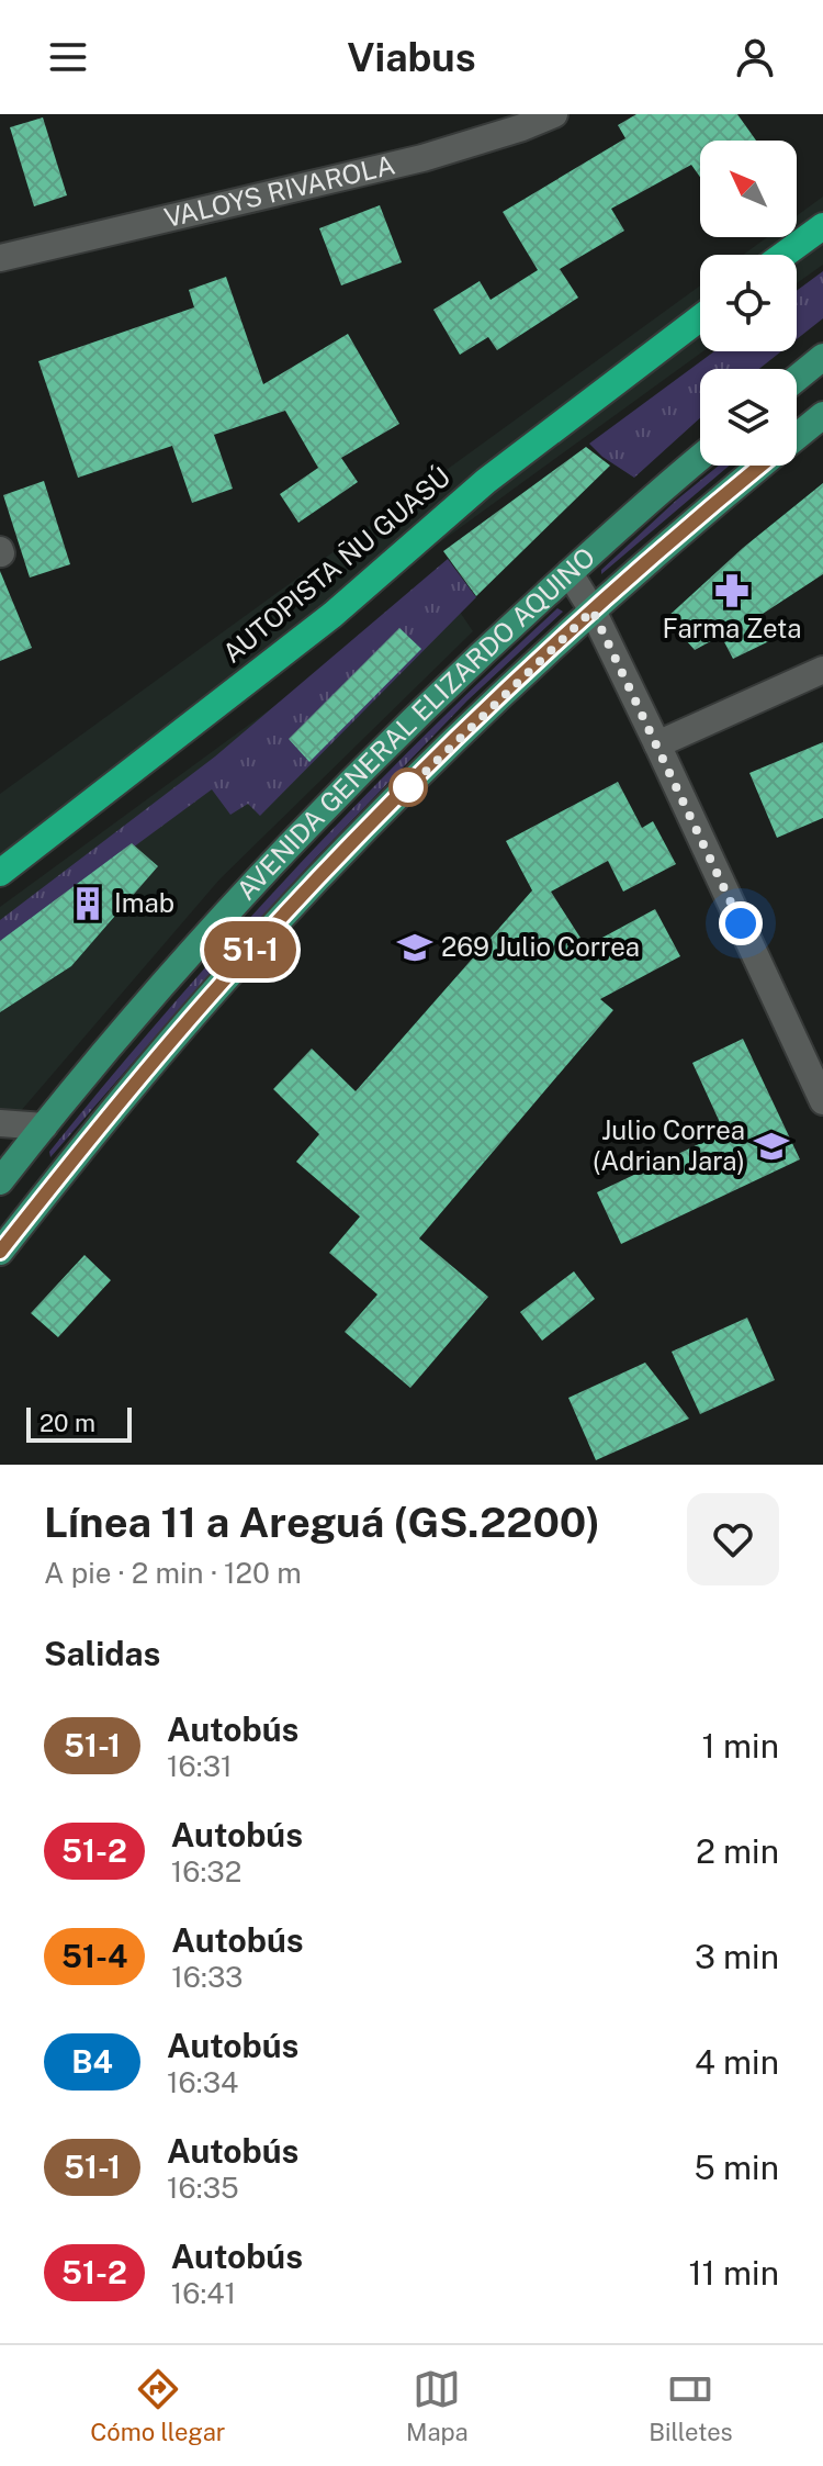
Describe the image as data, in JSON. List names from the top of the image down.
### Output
{
  "streets": {
    "highway": ["AUTOPISTA ÑU GUASÚ"],
    "main road": ["AVENIDA GENERAL ELIZARDO AQUINO"],
    "street": ["VALOYS RIVAROLA"]
  },
  "places": {
    "pharmacy": ["Farma Zeta"],
    "building": ["Imab"],
    "school or university": ["269 Julio Correa", "Julio Correa (Adrian Jara)"]
  },
  "lines": ["bus line 51-1"],
  "scale_bar": "20 m",
  "north": "top left",
  "page": {
    "header": "Viabus",
    "on_map": "51-1",
    "scale": "20 m",
    "heading": [
      ["Línea 11 a Areguá (GS.2200)", "A pie · 2 min · 120 m"],
      "Salidas"
    ],
    "list": [
      {
        "mark": "51-1",
        "name": "Autobús",
        "note": "16:31",
        "value": "1 min"
      },
      {
        "mark": "51-2",
        "name": "Autobús",
        "note": "16:32",
        "value": "2 min"
      },
      {
        "mark": "51-4",
        "name": "Autobús",
        "note": "16:33",
        "value": "3 min"
      },
      {
        "mark": "B4",
        "name": "Autobús",
        "note": "16:34",
        "value": "4 min"
      },
      {
        "mark": "51-1",
        "name": "Autobús",
        "note": "16:35",
        "value": "5 min"
      },
      {
        "mark": "51-2",
        "name": "Autobús",
        "note": "16:41",
        "value": "11 min"
      }
    ],
    "tabs": ["Cómo llegar", "Mapa", "Billetes"]
  }
}
